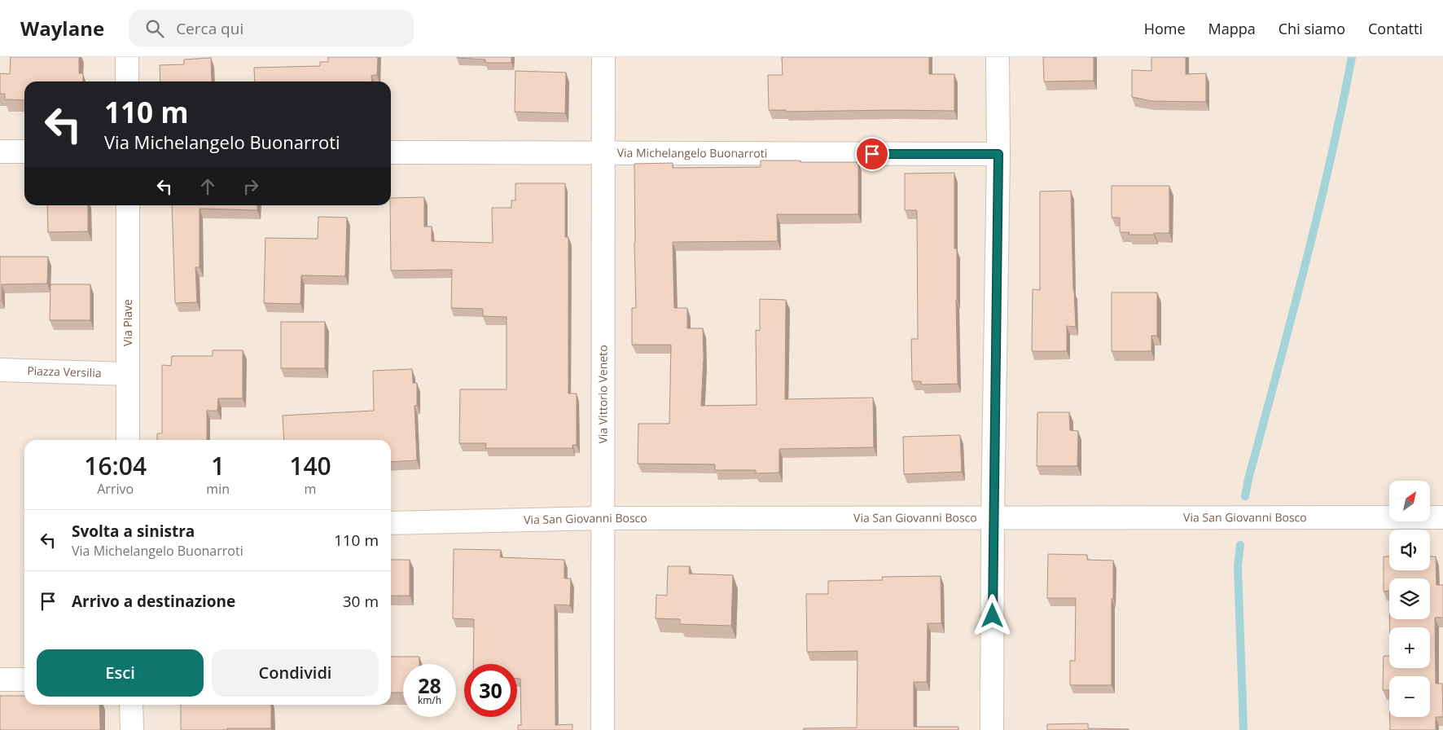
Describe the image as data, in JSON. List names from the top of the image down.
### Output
{
  "streets": {
    "street": [
      "Via Michelangelo Buonarroti",
      "Via Piave",
      "Piazza Versilia",
      "Via Vittorio Veneto",
      "Via San Giovanni Bosco"
    ]
  },
  "crossings": [
    ["Via Michelangelo Buonarroti", "Via Vittorio Veneto"],
    ["Via Piave", "Piazza Versilia"],
    ["Via Vittorio Veneto", "Via San Giovanni Bosco"]
  ],
  "north": "top right",
  "page": {
    "header": "Waylane",
    "search": "Cerca qui",
    "nav": [
      "Home",
      "Mappa",
      "Chi siamo",
      "Contatti"
    ],
    "turn": ["110 m", "Via Michelangelo Buonarroti"],
    "eta": [
      "16:04",
      "Arrivo",
      "1",
      "min",
      "140",
      "m"
    ],
    "map_buttons": ["+", "−"],
    "list": [
      {
        "name": "Svolta a sinistra",
        "note": "Via Michelangelo Buonarroti",
        "value": "110 m"
      },
      {
        "name": "Arrivo a destinazione",
        "value": "30 m"
      }
    ],
    "buttons": ["Esci", "Condividi"],
    "speed": "28 km/h",
    "limit": "30"
  }
}
